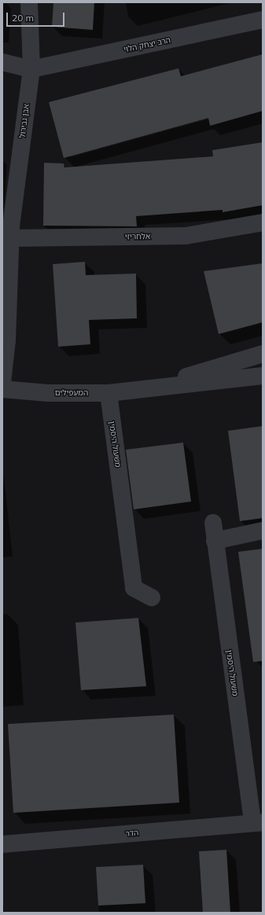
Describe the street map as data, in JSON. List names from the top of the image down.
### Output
{
  "streets": {
    "street": [
      "הרב יצחק הלוי",
      "אבן גבירול",
      "אלחריזי",
      "המעפילים",
      "משעול היסמין",
      "הדר"
    ]
  },
  "crossings": [
    ["הרב יצחק הלוי", "אבן גבירול"],
    ["אבן גבירול", "אלחריזי"],
    ["המעפילים", "משעול היסמין"],
    ["משעול היסמין", "הדר"]
  ],
  "scale_bar": "20 m"
}
